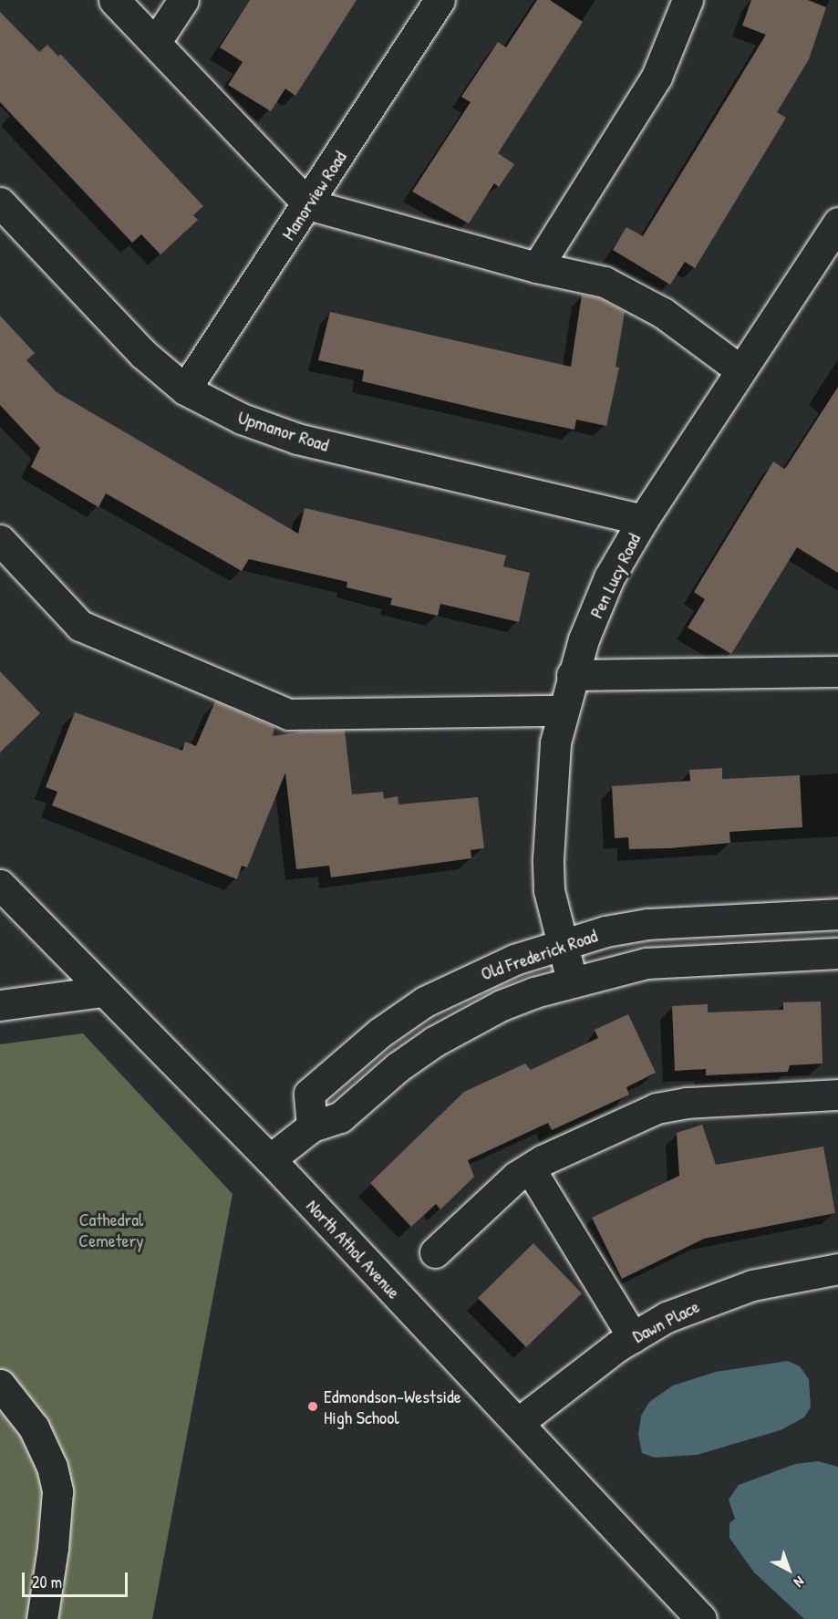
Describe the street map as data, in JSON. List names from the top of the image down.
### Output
{
  "streets": {
    "street": [
      "Manorview Road",
      "Upmanor Road",
      "Pen Lucy Road",
      "Old Frederick Road",
      "North Athol Avenue",
      "Dawn Place"
    ]
  },
  "crossings": [
    ["Manorview Road", "Upmanor Road"],
    ["Upmanor Road", "Pen Lucy Road"],
    ["Pen Lucy Road", "Old Frederick Road"],
    ["Old Frederick Road", "North Athol Avenue"],
    ["North Athol Avenue", "Dawn Place"]
  ],
  "parks": ["Cathedral Cemetery"],
  "places": ["Edmondson-Westside High School"],
  "scale_bar": "20 m",
  "north": "bottom right"
}
